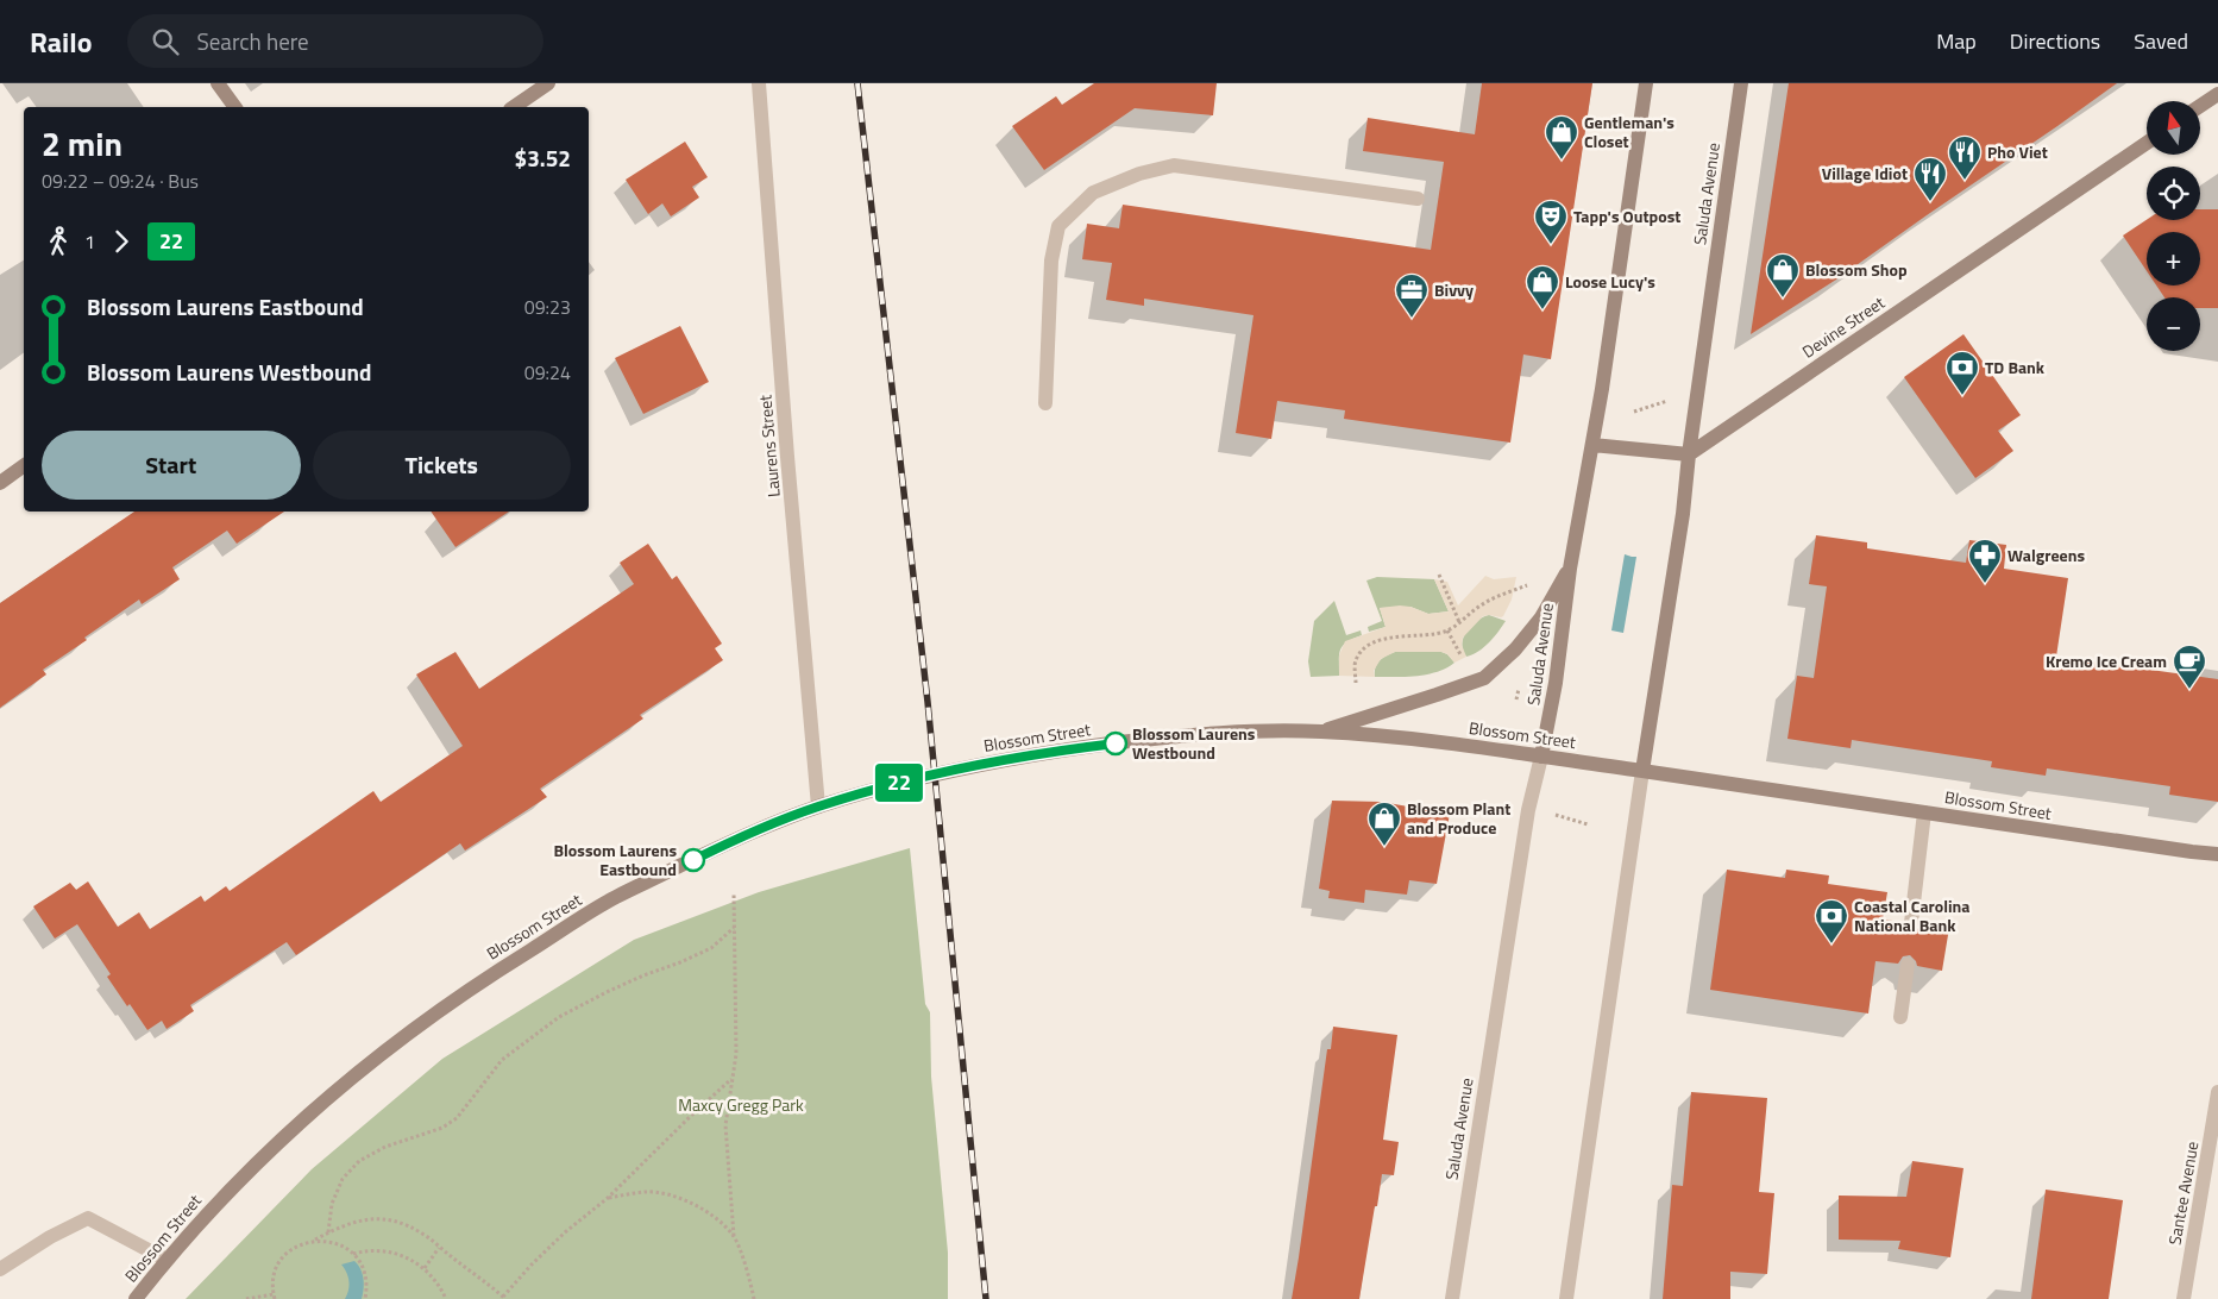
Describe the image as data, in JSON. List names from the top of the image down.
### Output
{
  "streets": {
    "main road": ["Saluda Avenue", "Devine Street", "Blossom Street"],
    "street": ["Laurens Street", "Santee Avenue"]
  },
  "crossings": [
    ["Saluda Avenue", "Devine Street"],
    ["Saluda Avenue", "Blossom Street"],
    ["Laurens Street", "Blossom Street"]
  ],
  "parks": ["Maxcy Gregg Park"],
  "places": {
    "shop": [
      "Gentleman's Closet",
      "Blossom Shop",
      "Loose Lucy's",
      "Blossom Plant and Produce"
    ],
    "restaurant": ["Pho Viet", "Village Idiot"],
    "theatre": ["Tapp's Outpost"],
    "office": ["Bivvy"],
    "bank": ["TD Bank", "Coastal Carolina National Bank"],
    "pharmacy": ["Walgreens"],
    "cafe": ["Kremo Ice Cream"],
    "other": ["Blossom Laurens Westbound", "Blossom Laurens Eastbound"]
  },
  "lines": ["bus line 22"],
  "north": "top",
  "page": {
    "header": "Railo",
    "search": "Search here",
    "nav": ["Map", "Directions", "Saved"],
    "on_map": "22",
    "map_buttons": ["+", "−"],
    "heading": ["2 min", "09:22 – 09:24 · Bus", "$3.52"],
    "legs": ["1", "22"],
    "list": [
      {
        "name": "Blossom Laurens Eastbound",
        "value": "09:23"
      },
      {
        "name": "Blossom Laurens Westbound",
        "value": "09:24"
      }
    ],
    "buttons": ["Start", "Tickets"]
  }
}
